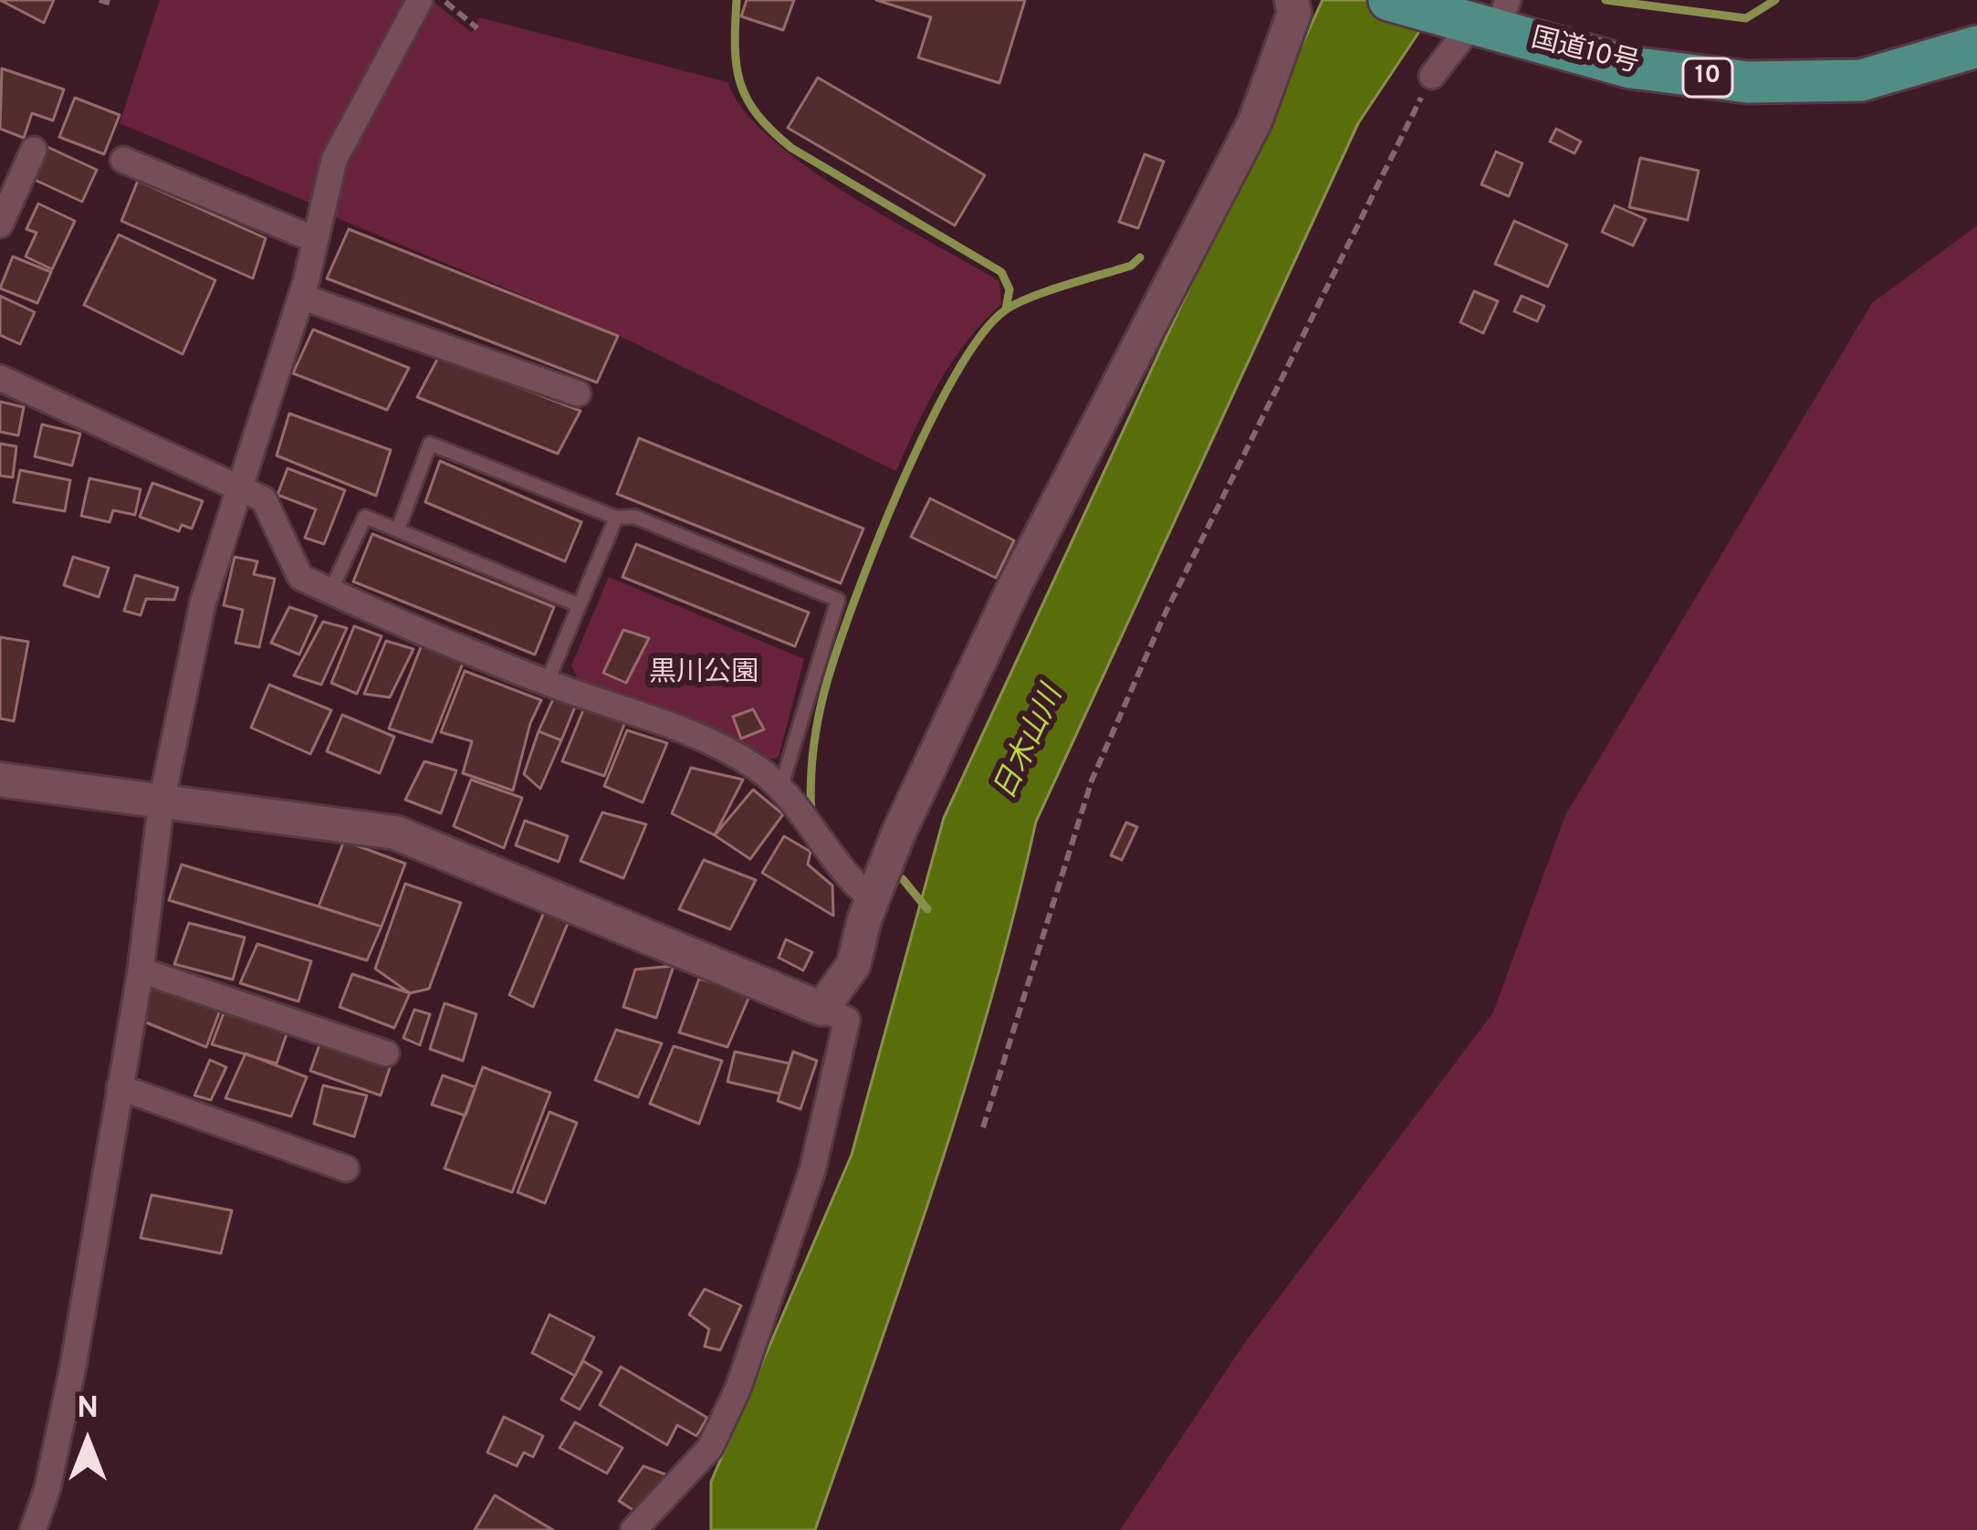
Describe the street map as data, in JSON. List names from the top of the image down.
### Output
{
  "streets": {
    "highway": ["国道10号", "10"]
  },
  "water": ["日木山川"],
  "parks": ["黒川公園"],
  "north": "top"
}
